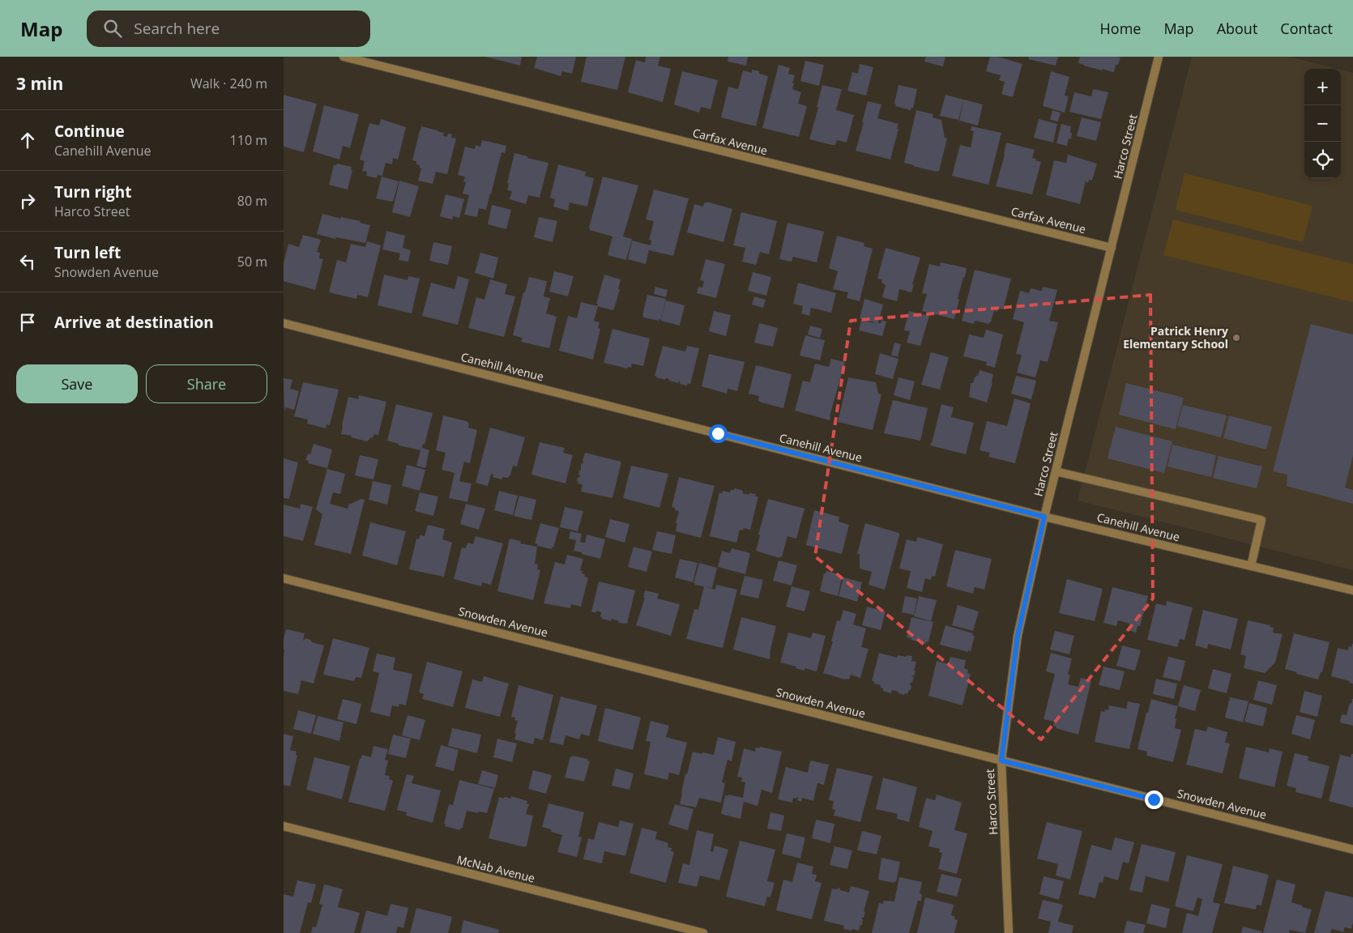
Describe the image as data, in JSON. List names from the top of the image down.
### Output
{
  "streets": {
    "street": [
      "Carfax Avenue",
      "Harco Street",
      "Canehill Avenue",
      "Snowden Avenue",
      "McNab Avenue"
    ]
  },
  "crossings": [
    ["Carfax Avenue", "Harco Street"],
    ["Harco Street", "Canehill Avenue"],
    ["Harco Street", "Snowden Avenue"]
  ],
  "places": ["Patrick Henry Elementary School"],
  "page": {
    "header": "Map",
    "search": "Search here",
    "nav": [
      "Home",
      "Map",
      "About",
      "Contact"
    ],
    "heading": ["3 min", "Walk · 240 m"],
    "map_buttons": ["+", "−"],
    "list": [
      ["Continue", "Canehill Avenue", "110 m"],
      ["Turn right", "Harco Street", "80 m"],
      ["Turn left", "Snowden Avenue", "50 m"],
      "Arrive at destination"
    ],
    "buttons": ["Save", "Share"]
  }
}
